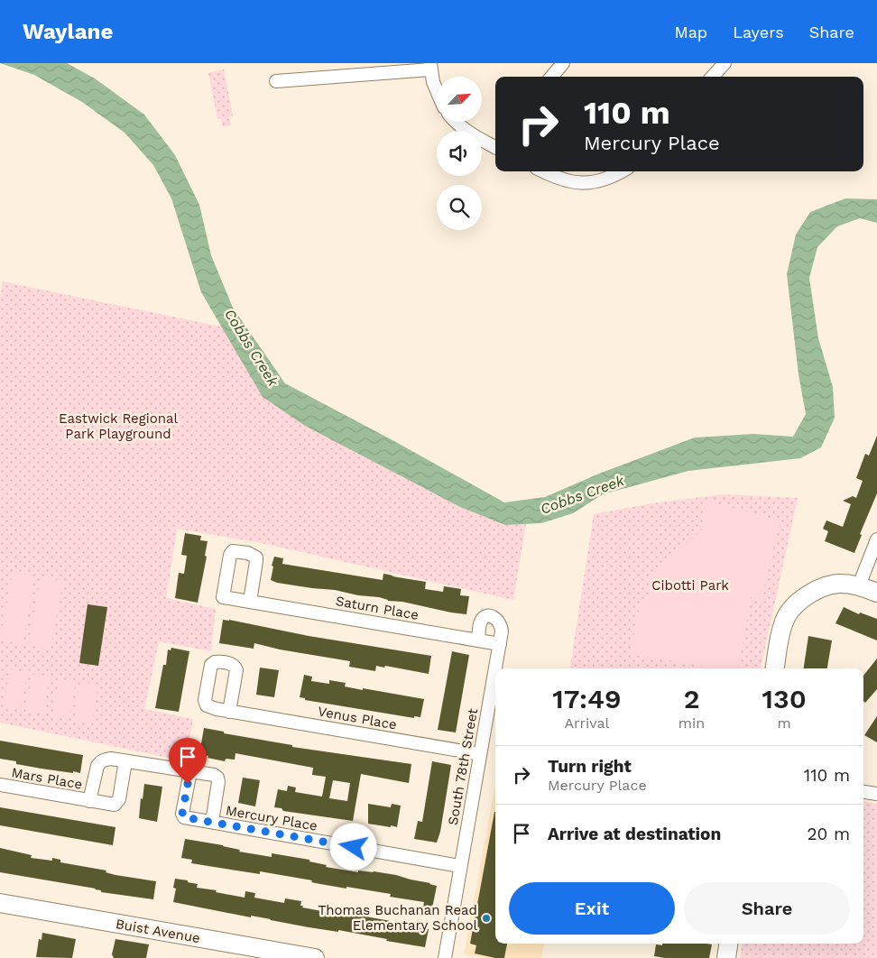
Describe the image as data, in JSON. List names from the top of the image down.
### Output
{
  "streets": {
    "street": [
      "Saturn Place",
      "Venus Place",
      "South 78th Street",
      "Mars Place",
      "Mercury Place",
      "Buist Avenue"
    ]
  },
  "crossings": [
    ["Saturn Place", "South 78th Street"],
    ["Venus Place", "South 78th Street"],
    ["South 78th Street", "Mercury Place"],
    ["Mars Place", "Mercury Place"]
  ],
  "water": ["Cobbs Creek"],
  "parks": ["Eastwick Regional Park Playground", "Cibotti Park"],
  "places": ["Thomas Buchanan Read Elementary School"],
  "north": "top right",
  "page": {
    "header": "Waylane",
    "nav": ["Map", "Layers", "Share"],
    "turn": ["110 m", "Mercury Place"],
    "eta": [
      "17:49",
      "Arrival",
      "2",
      "min",
      "130",
      "m"
    ],
    "list": [
      {
        "name": "Turn right",
        "note": "Mercury Place",
        "value": "110 m"
      },
      {
        "name": "Arrive at destination",
        "value": "20 m"
      }
    ],
    "buttons": ["Exit", "Share"]
  }
}
